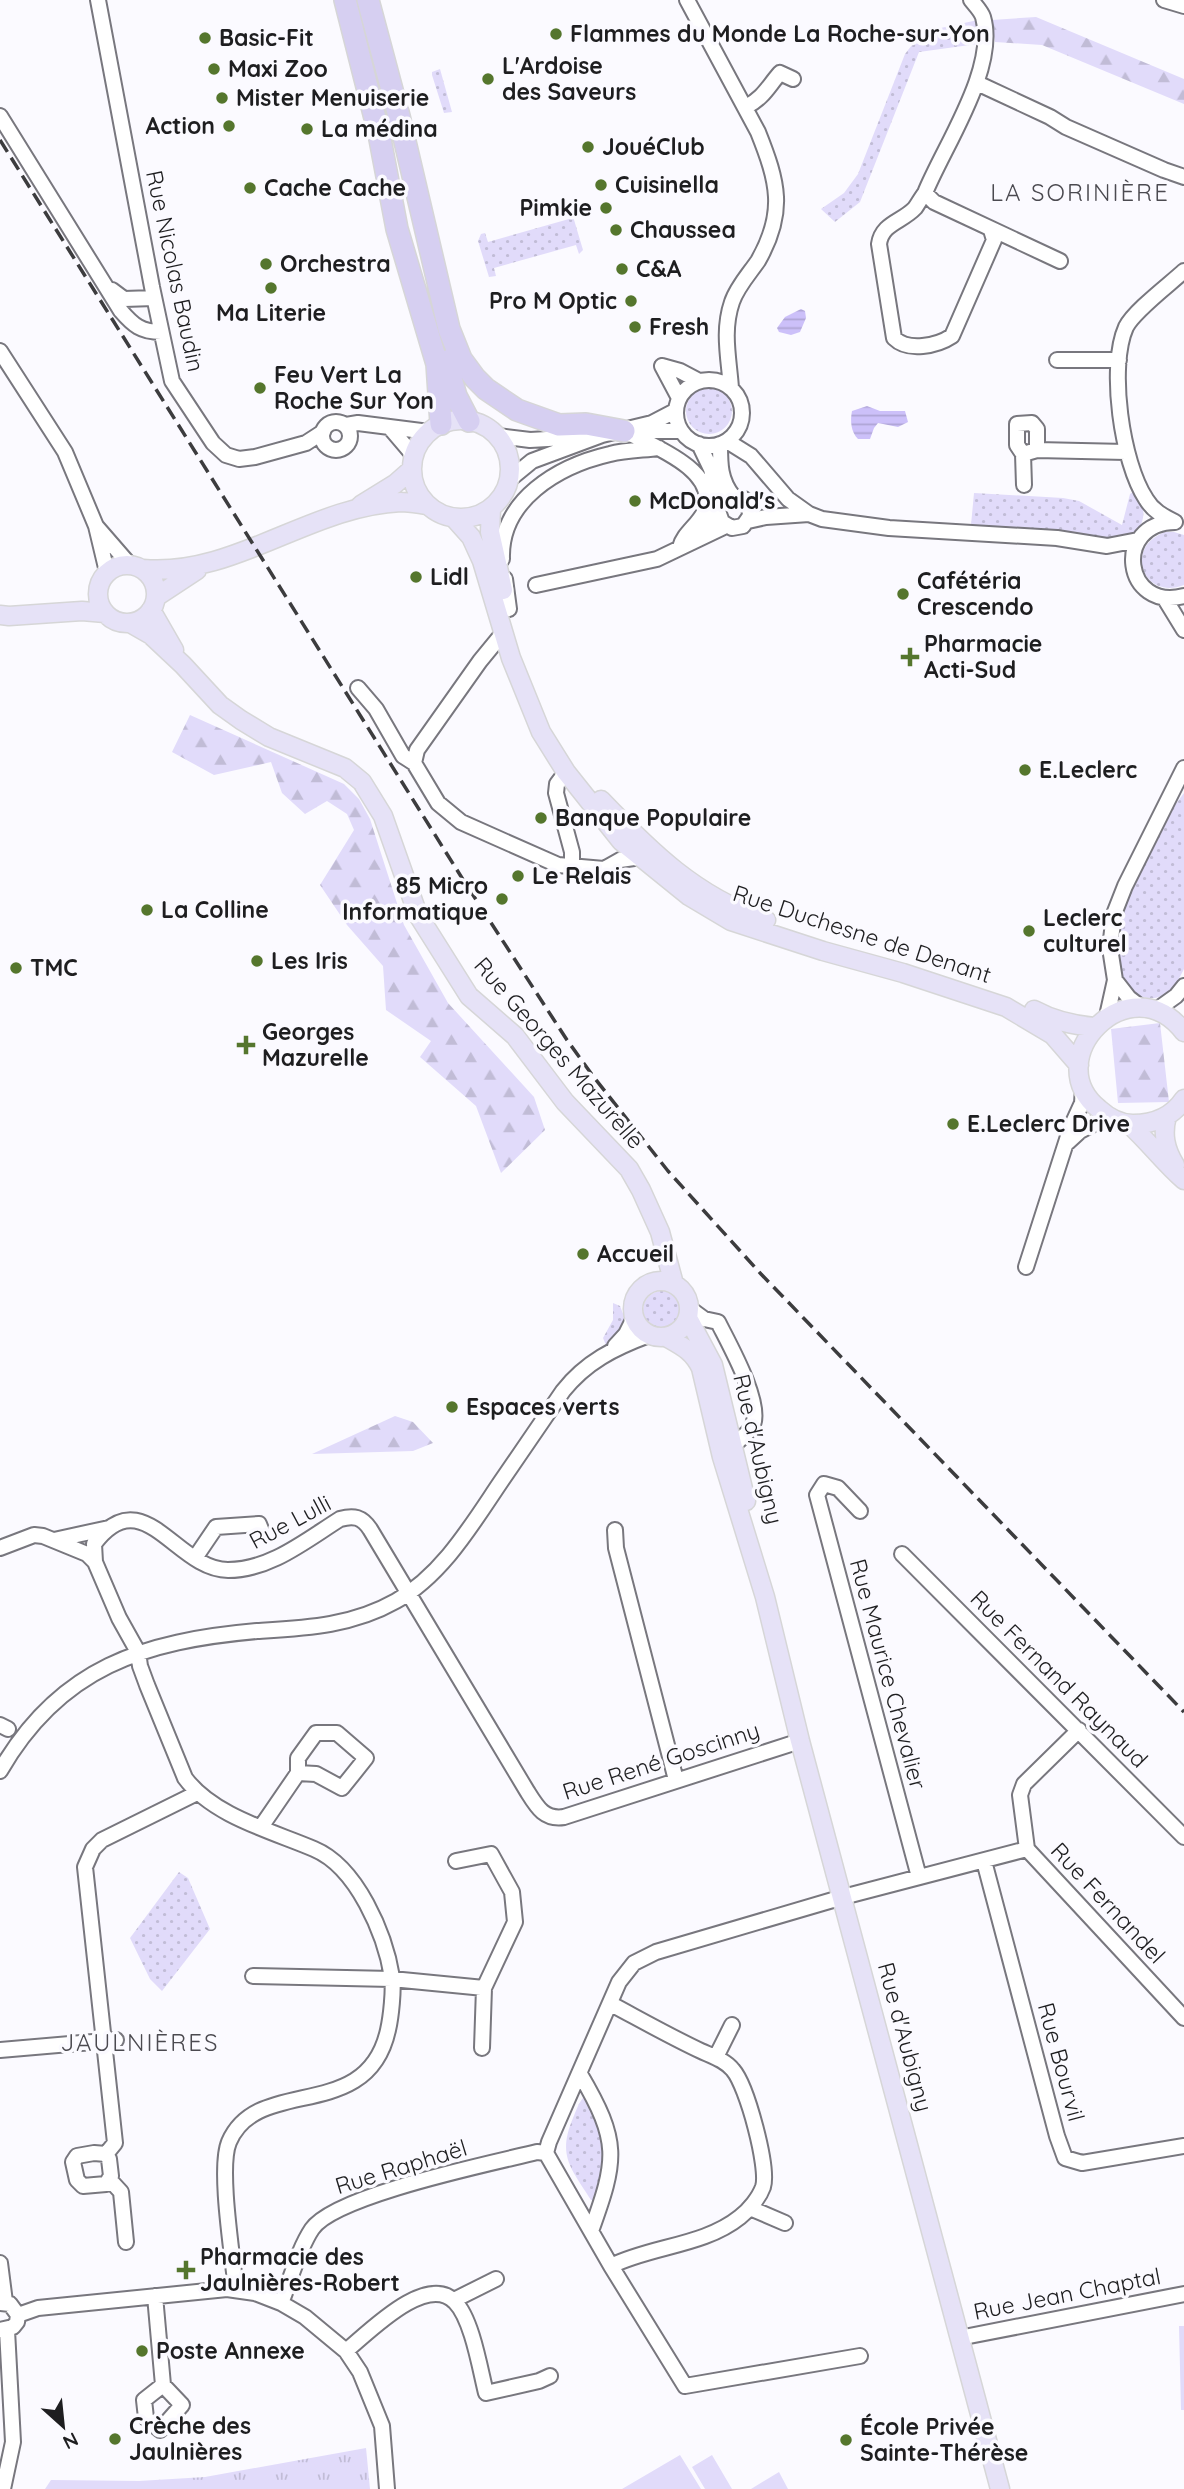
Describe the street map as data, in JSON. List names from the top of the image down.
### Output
{
  "streets": {
    "main road": ["Rue Duchesne de Denant", "Rue Georges Mazurelle", "Rue d'Aubigny"],
    "street": [
      "Rue Nicolas Baudin",
      "Rue Lulli",
      "Rue Maurice Chevalier",
      "Rue Fernand Raynaud",
      "Rue René Goscinny",
      "Rue Fernandel",
      "Rue Bourvil",
      "Rue Raphaël",
      "Rue Jean Chaptal"
    ]
  },
  "crossings": [
    ["Rue Georges Mazurelle", "Rue d'Aubigny"],
    ["Rue d'Aubigny", "Rue René Goscinny"],
    ["Rue d'Aubigny", "Rue Jean Chaptal"],
    ["Rue Lulli", "Rue René Goscinny"]
  ],
  "districts": ["LA SORINIÈRE", "JAULNIÈRES"],
  "places": {
    "other": [
      "Flammes du Monde La Roche-sur-Yon",
      "Basic-Fit",
      "Maxi Zoo",
      "L'Ardoise des Saveurs",
      "Mister Menuiserie",
      "Action",
      "La médina",
      "JouéClub",
      "Cuisinella",
      "Cache Cache",
      "Pimkie",
      "Chaussea",
      "Orchestra",
      "C&A",
      "Ma Literie",
      "Pro M Optic",
      "Fresh",
      "Feu Vert La Roche Sur Yon",
      "McDonald's",
      "Lidl",
      "Cafétéria Crescendo",
      "E.Leclerc",
      "Banque Populaire",
      "Le Relais",
      "85 Micro Informatique",
      "La Colline",
      "Leclerc culturel",
      "Les Iris",
      "TMC",
      "E.Leclerc Drive",
      "Accueil",
      "Espaces verts",
      "Poste Annexe",
      "Crèche des Jaulnières",
      "École Privée Sainte-Thérèse"
    ],
    "health": ["Pharmacie Acti-Sud", "Georges Mazurelle", "Pharmacie des Jaulnières-Robert"]
  },
  "north": "bottom right"
}
